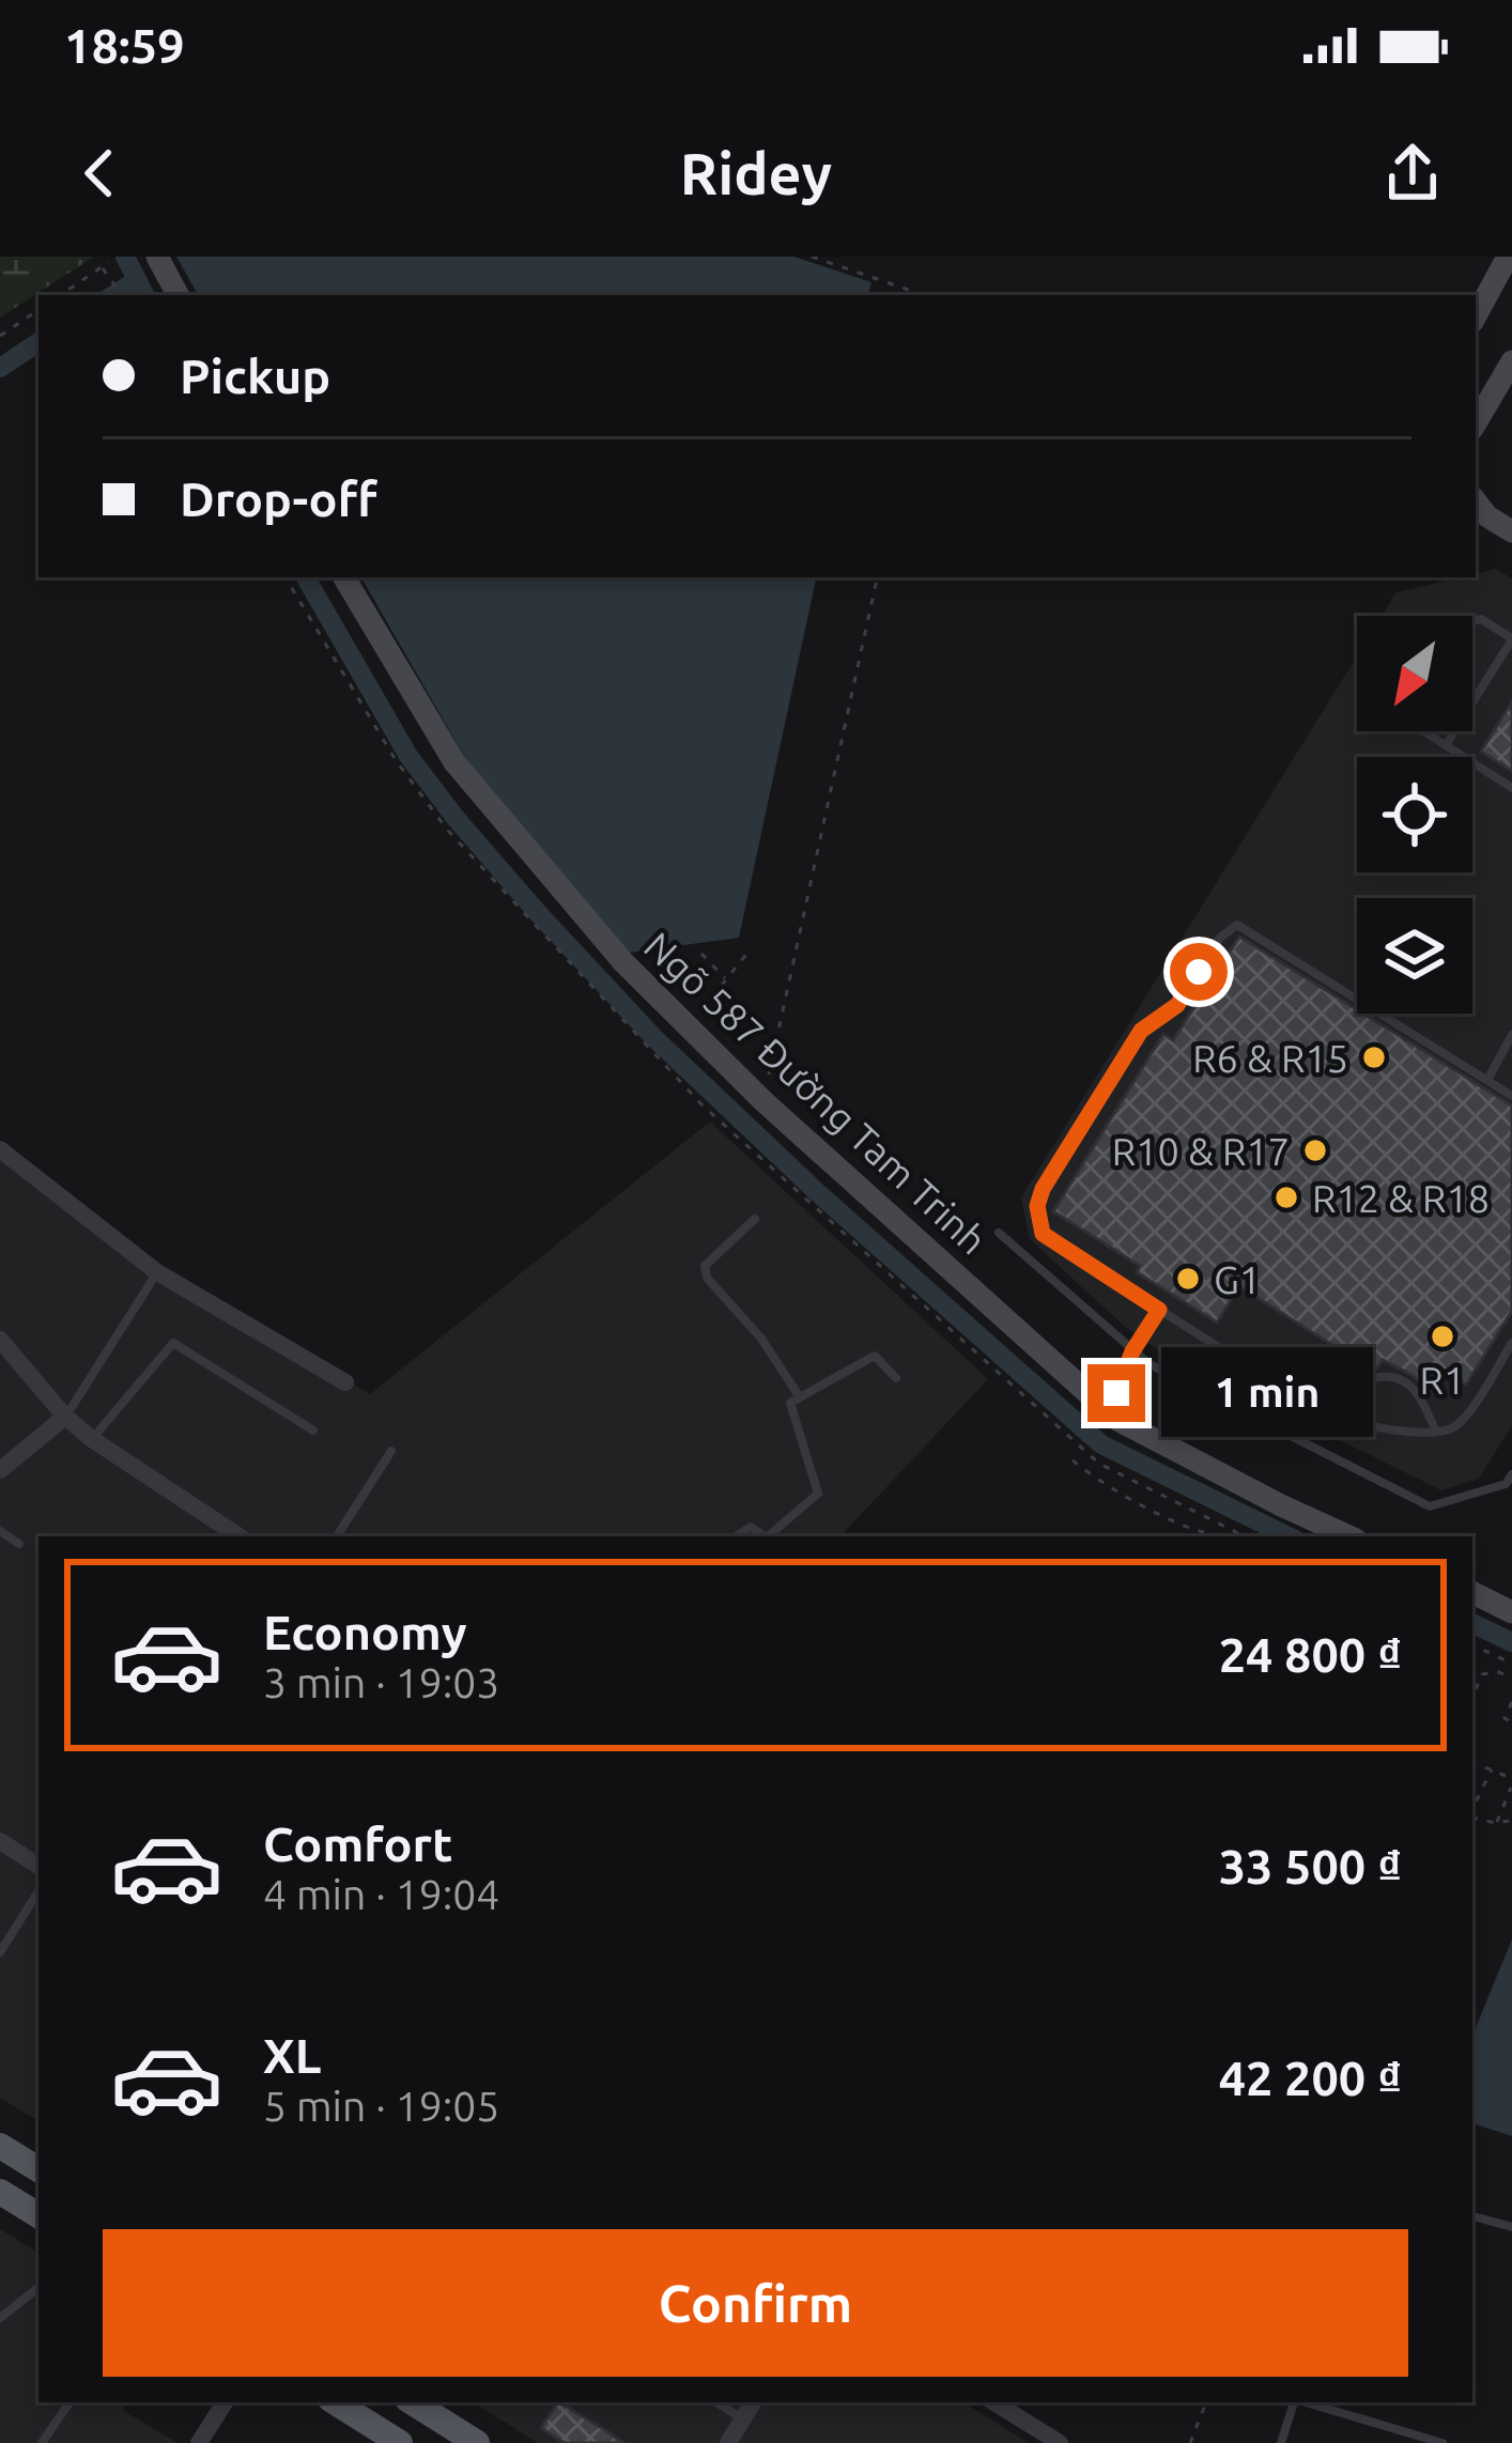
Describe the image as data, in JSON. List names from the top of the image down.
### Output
{
  "streets": {
    "street": ["Ngõ 587 Đường Tam Trinh"]
  },
  "places": [
    "R6 & R15",
    "R10 & R17",
    "R12 & R18",
    "G1",
    "R1"
  ],
  "north": "bottom left",
  "page": {
    "status": "18:59",
    "header": "Ridey",
    "banner": ["Pickup", "Drop-off"],
    "bubble": "1 min",
    "list": [
      {
        "name": "Economy",
        "note": "3 min · 19:03",
        "value": "24 800 ₫"
      },
      {
        "name": "Comfort",
        "note": "4 min · 19:04",
        "value": "33 500 ₫"
      },
      {
        "name": "XL",
        "note": "5 min · 19:05",
        "value": "42 200 ₫"
      }
    ],
    "buttons": "Confirm"
  }
}
